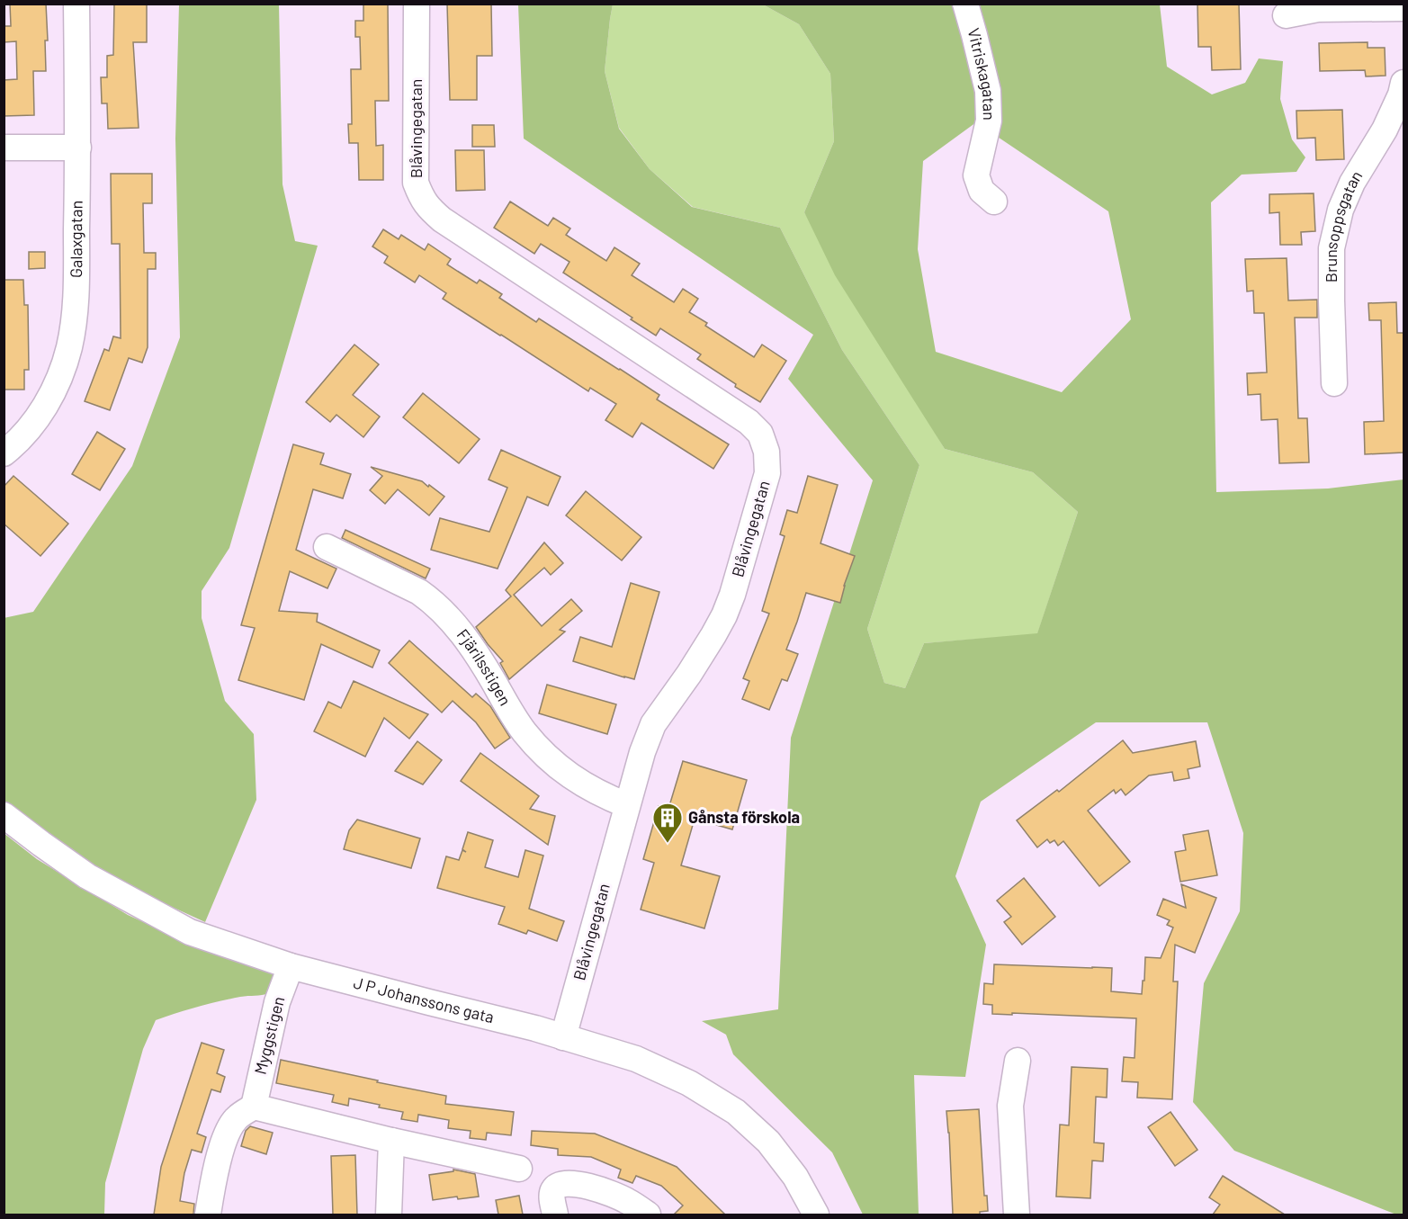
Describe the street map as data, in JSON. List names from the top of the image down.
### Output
{
  "streets": {
    "street": [
      "Vitriskagatan",
      "Blåvingegatan",
      "Brunsoppsgatan",
      "Galaxgatan",
      "Fjärilsstigen",
      "J P Johanssons gata",
      "Myggstigen"
    ]
  },
  "crossings": [
    ["Blåvingegatan", "Fjärilsstigen"],
    ["Blåvingegatan", "J P Johanssons gata"],
    ["J P Johanssons gata", "Myggstigen"]
  ],
  "places": {
    "building": ["Gånsta förskola"]
  }
}
